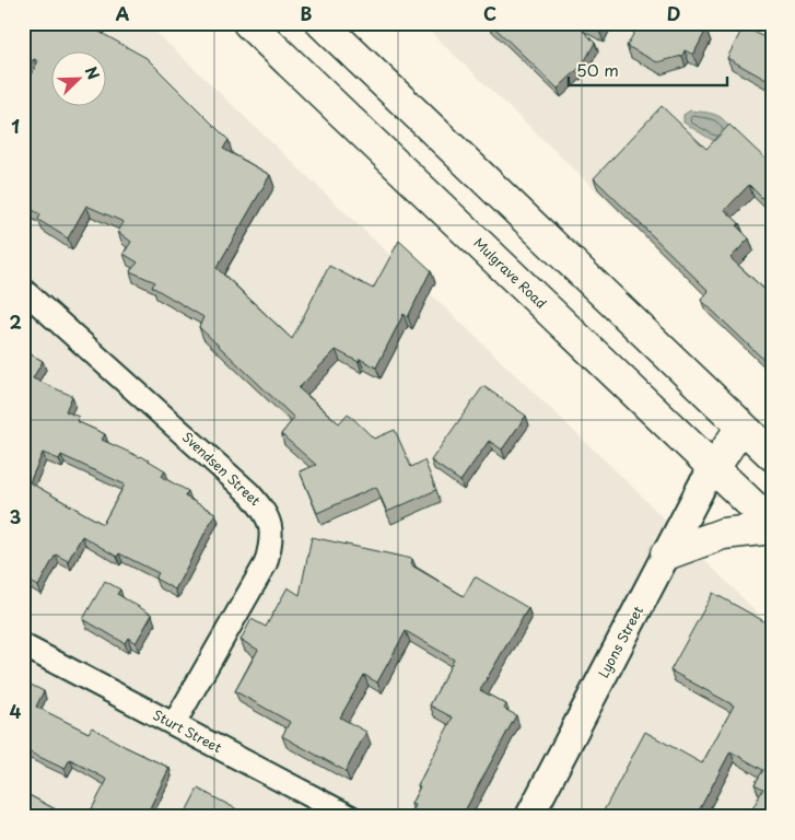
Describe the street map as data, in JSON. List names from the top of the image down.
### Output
{
  "streets": {
    "main road": ["Mulgrave Road"],
    "street": ["Svendsen Street", "Lyons Street", "Sturt Street"]
  },
  "crossings": [
    ["Mulgrave Road", "Lyons Street"],
    ["Svendsen Street", "Sturt Street"]
  ],
  "scale_bar": "50 m",
  "north": "top right",
  "grid": {
    "columns": [
      "A",
      "B",
      "C",
      "D"
    ],
    "rows": [
      "1",
      "2",
      "3",
      "4"
    ]
  }
}
